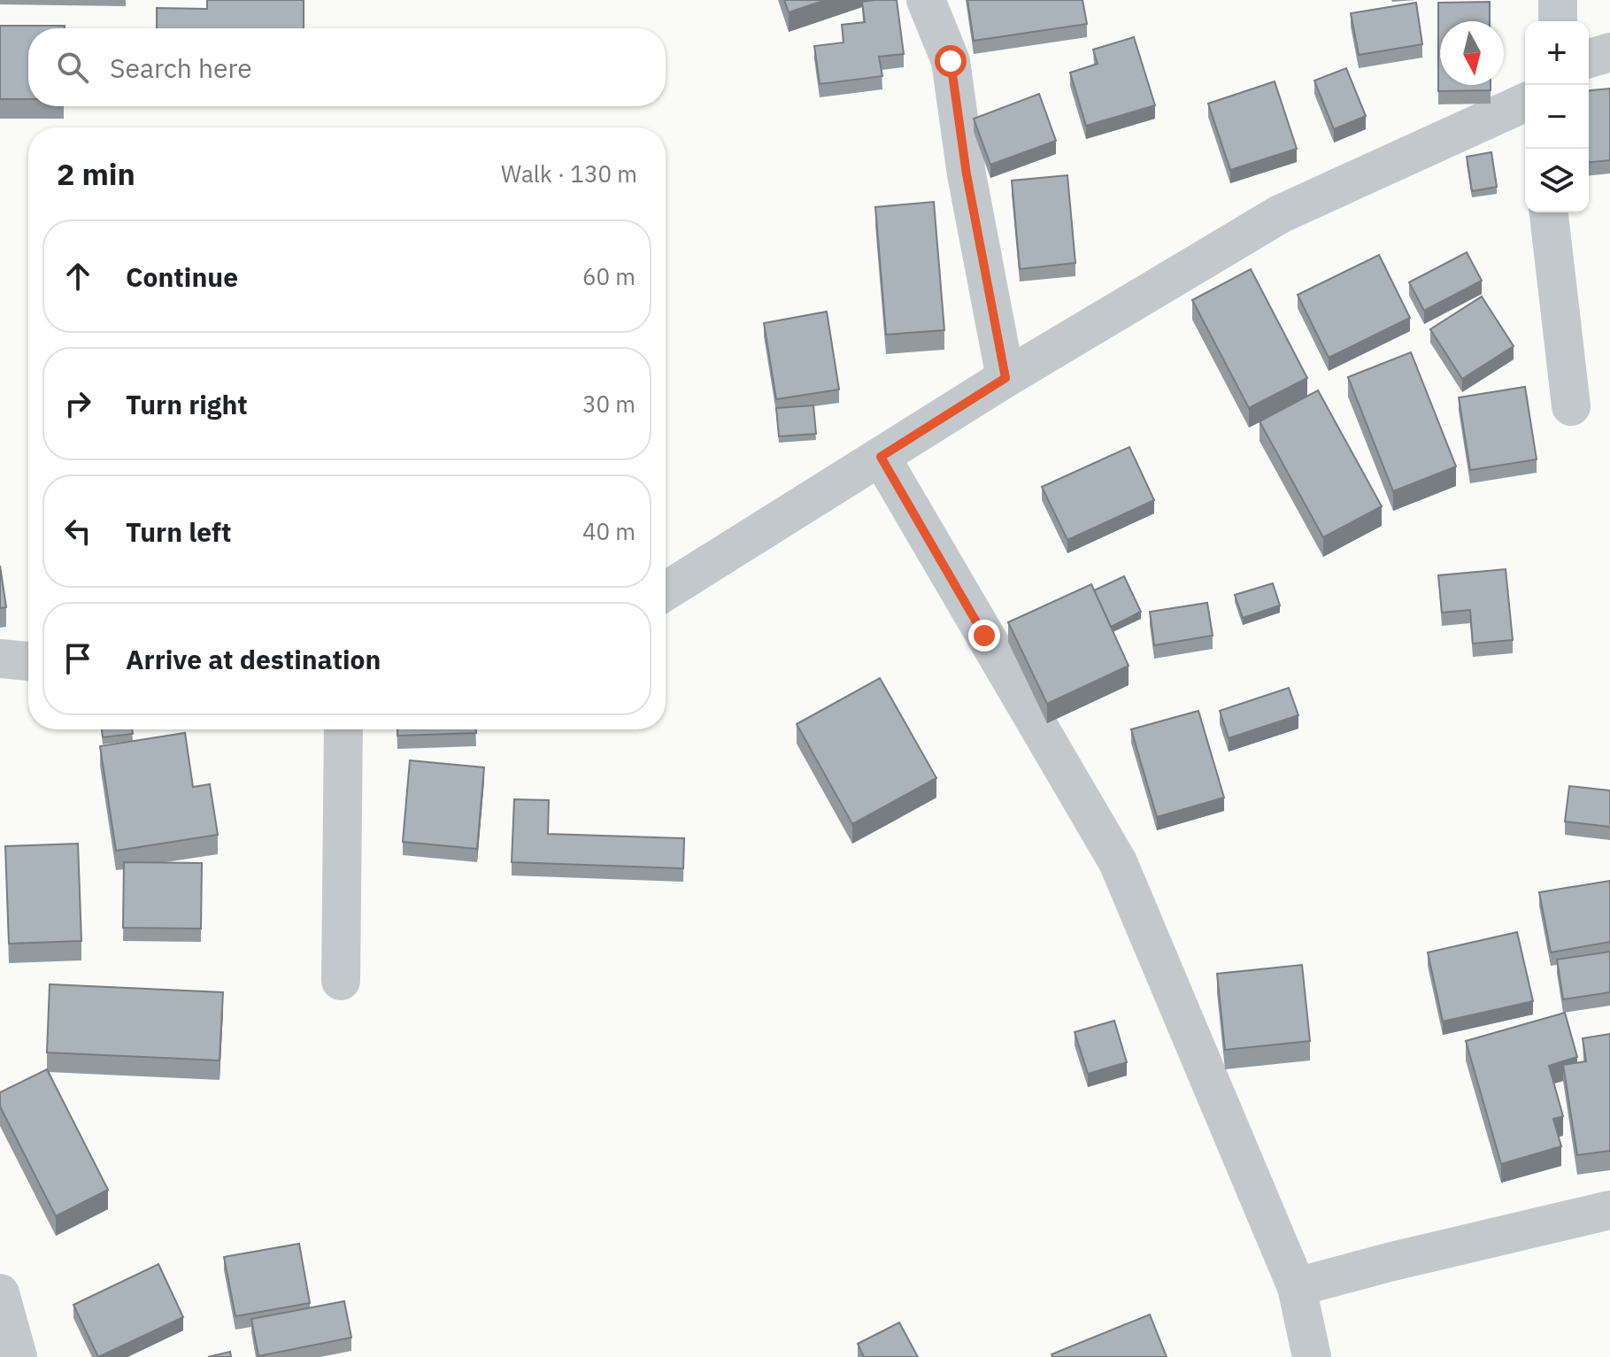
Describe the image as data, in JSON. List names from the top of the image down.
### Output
{
  "north": "bottom",
  "page": {
    "map_buttons": ["+", "−"],
    "search": "Search here",
    "heading": ["2 min", "Walk · 130 m"],
    "list": [
      ["Continue", "60 m"],
      ["Turn right", "30 m"],
      ["Turn left", "40 m"],
      "Arrive at destination"
    ]
  }
}
